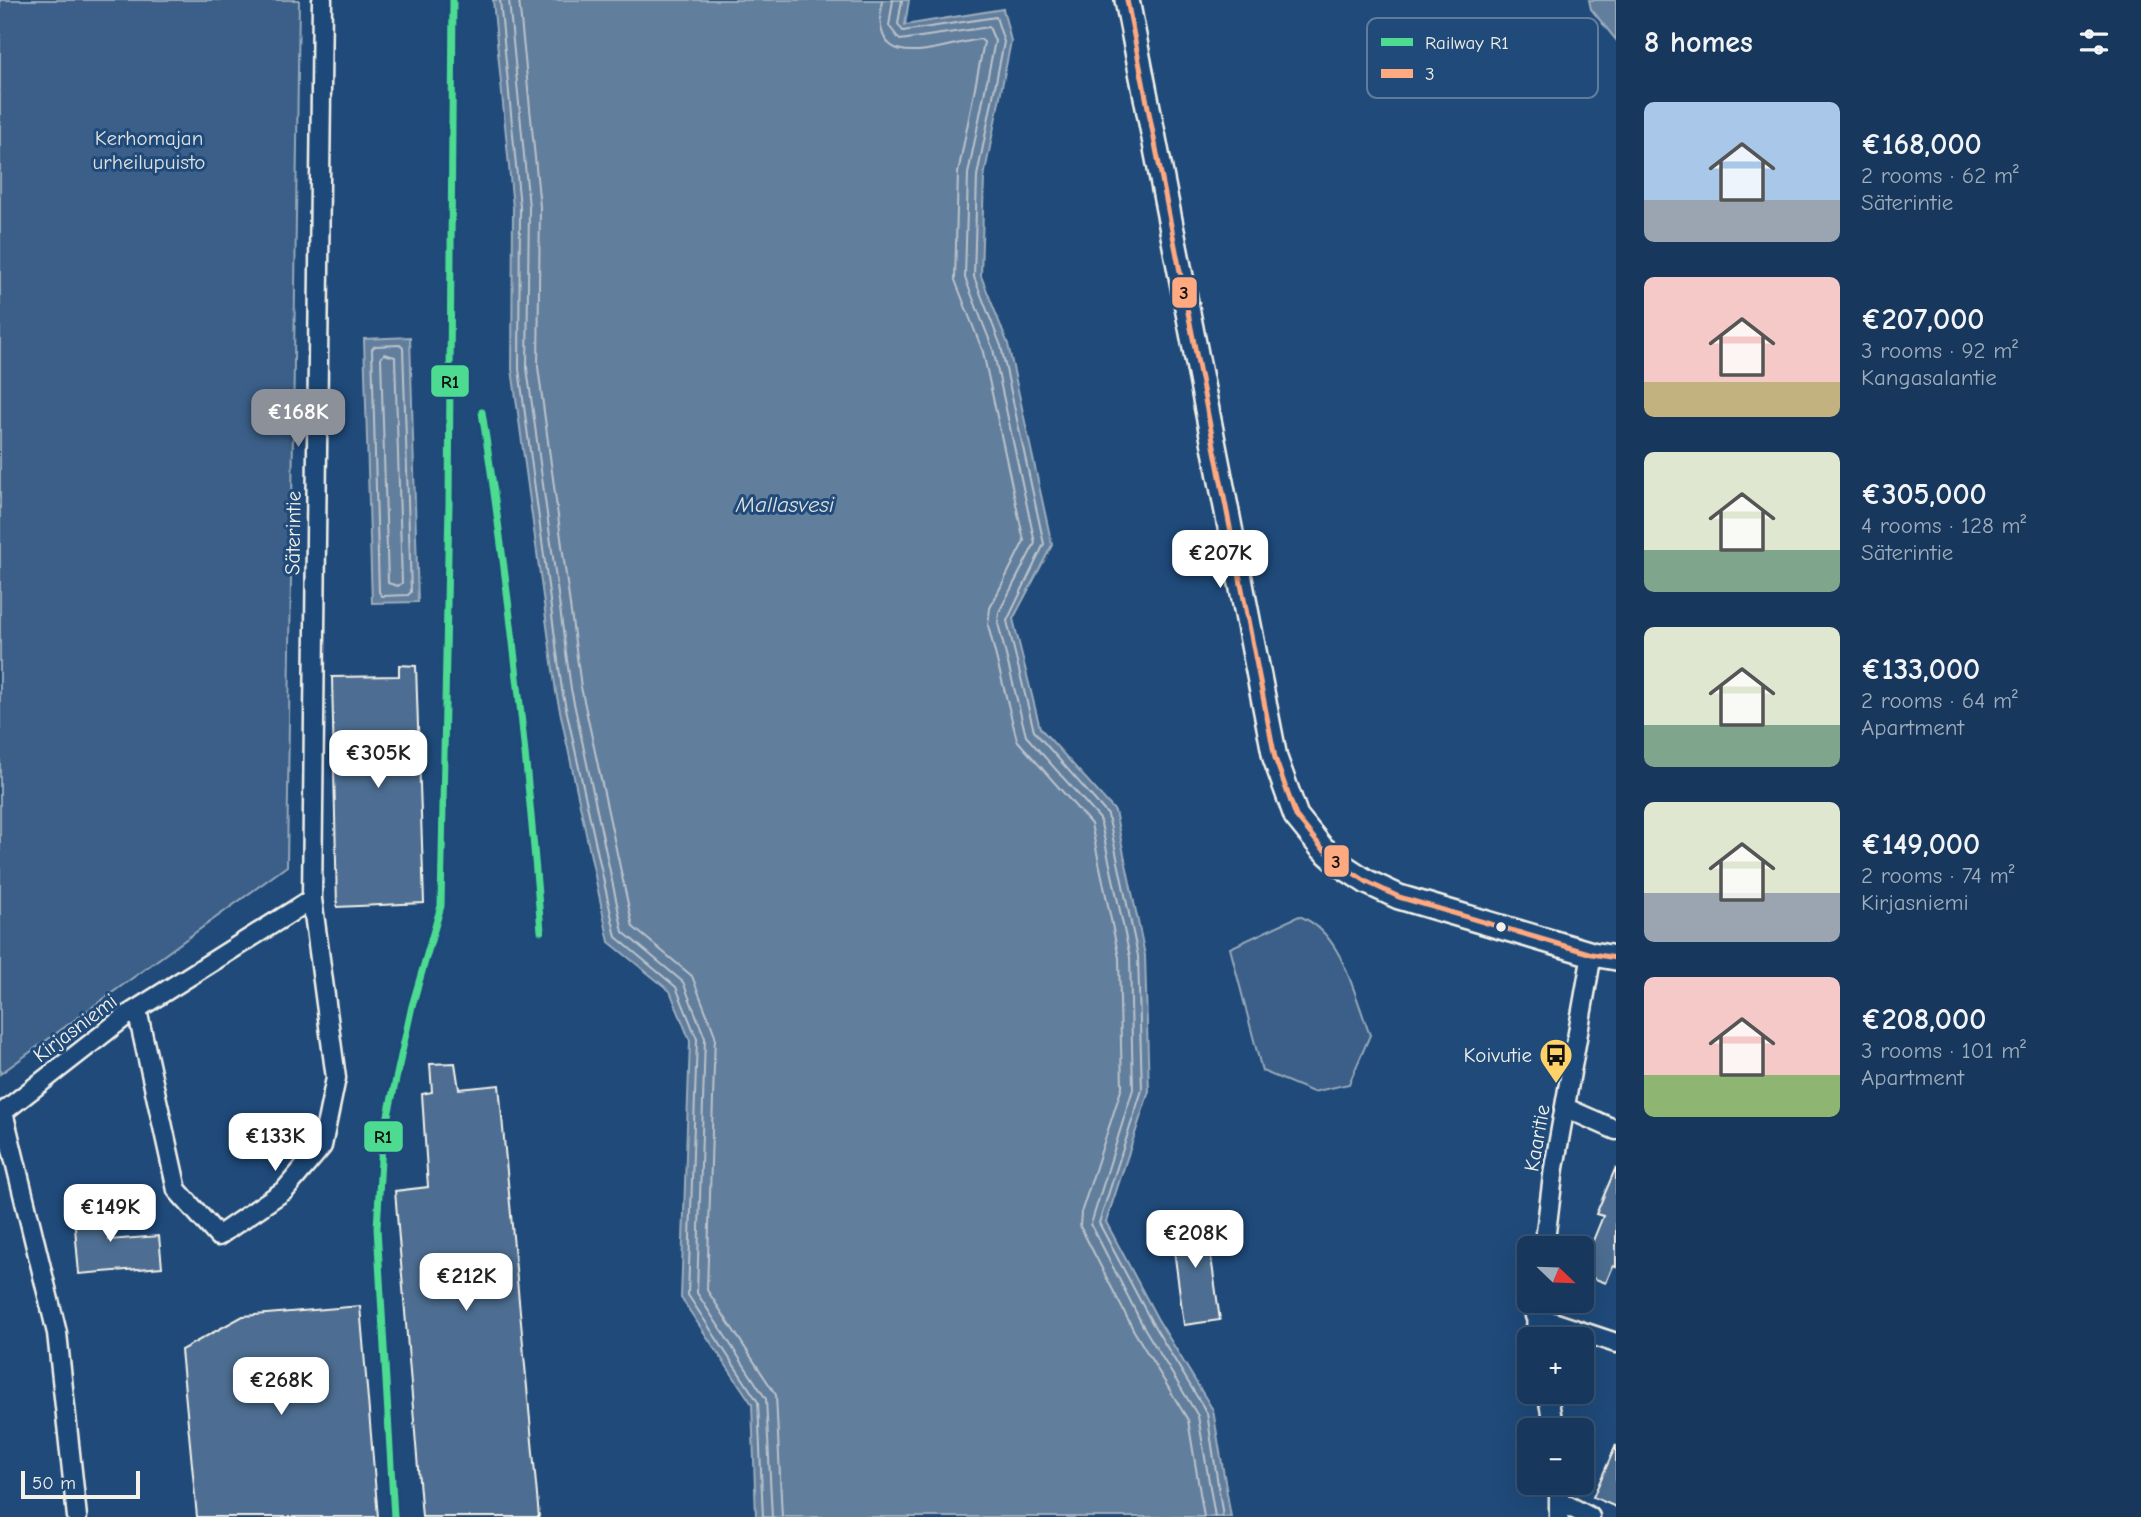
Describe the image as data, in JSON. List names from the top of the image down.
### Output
{
  "streets": {
    "street": ["Säterintie", "Kirjasniemi", "Kaaritie"]
  },
  "crossings": [
    ["Säterintie", "Kirjasniemi"]
  ],
  "water": ["Mallasvesi"],
  "parks": ["Kerhomajan urheilupuisto"],
  "places": {
    "bus stop": ["Koivutie"]
  },
  "lines": ["rail line R1", "transit line 3"],
  "legend": ["Railway R1", "3"],
  "scale_bar": "50 m",
  "north": "bottom right",
  "page": {
    "heading": "8 homes",
    "list": [
      {
        "name": "€168,000",
        "note": "2 rooms · 62 m² · Säterintie"
      },
      {
        "name": "€207,000",
        "note": "3 rooms · 92 m² · Kangasalantie"
      },
      {
        "name": "€305,000",
        "note": "4 rooms · 128 m² · Säterintie"
      },
      {
        "name": "€133,000",
        "note": "2 rooms · 64 m² · Apartment"
      },
      {
        "name": "€149,000",
        "note": "2 rooms · 74 m² · Kirjasniemi"
      },
      {
        "name": "€208,000",
        "note": "3 rooms · 101 m² · Apartment"
      }
    ],
    "price": [
      "€168K",
      "€207K",
      "€305K",
      "€133K",
      "€149K",
      "€208K",
      "€212K",
      "€268K"
    ],
    "map_buttons": ["+", "−"],
    "scale": "50 m"
  }
}
